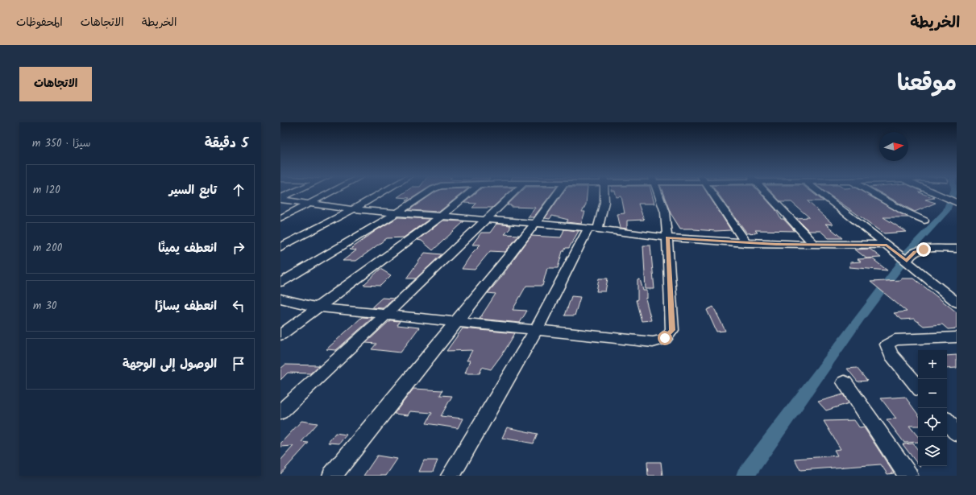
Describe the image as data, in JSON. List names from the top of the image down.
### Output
{
  "north": "right",
  "page": {
    "header": "الخريطة",
    "nav": ["الخريطة", "الاتجاهات", "المحفوظات"],
    "title": "موقعنا",
    "buttons": "الاتجاهات",
    "heading": ["5 دقيقة", "سيرًا · 350 m"],
    "list": [
      ["تابع السير", "120 m"],
      ["انعطف يمينًا", "200 m"],
      ["انعطف يسارًا", "30 m"],
      "الوصول إلى الوجهة"
    ],
    "map_buttons": ["+", "−"]
  }
}
